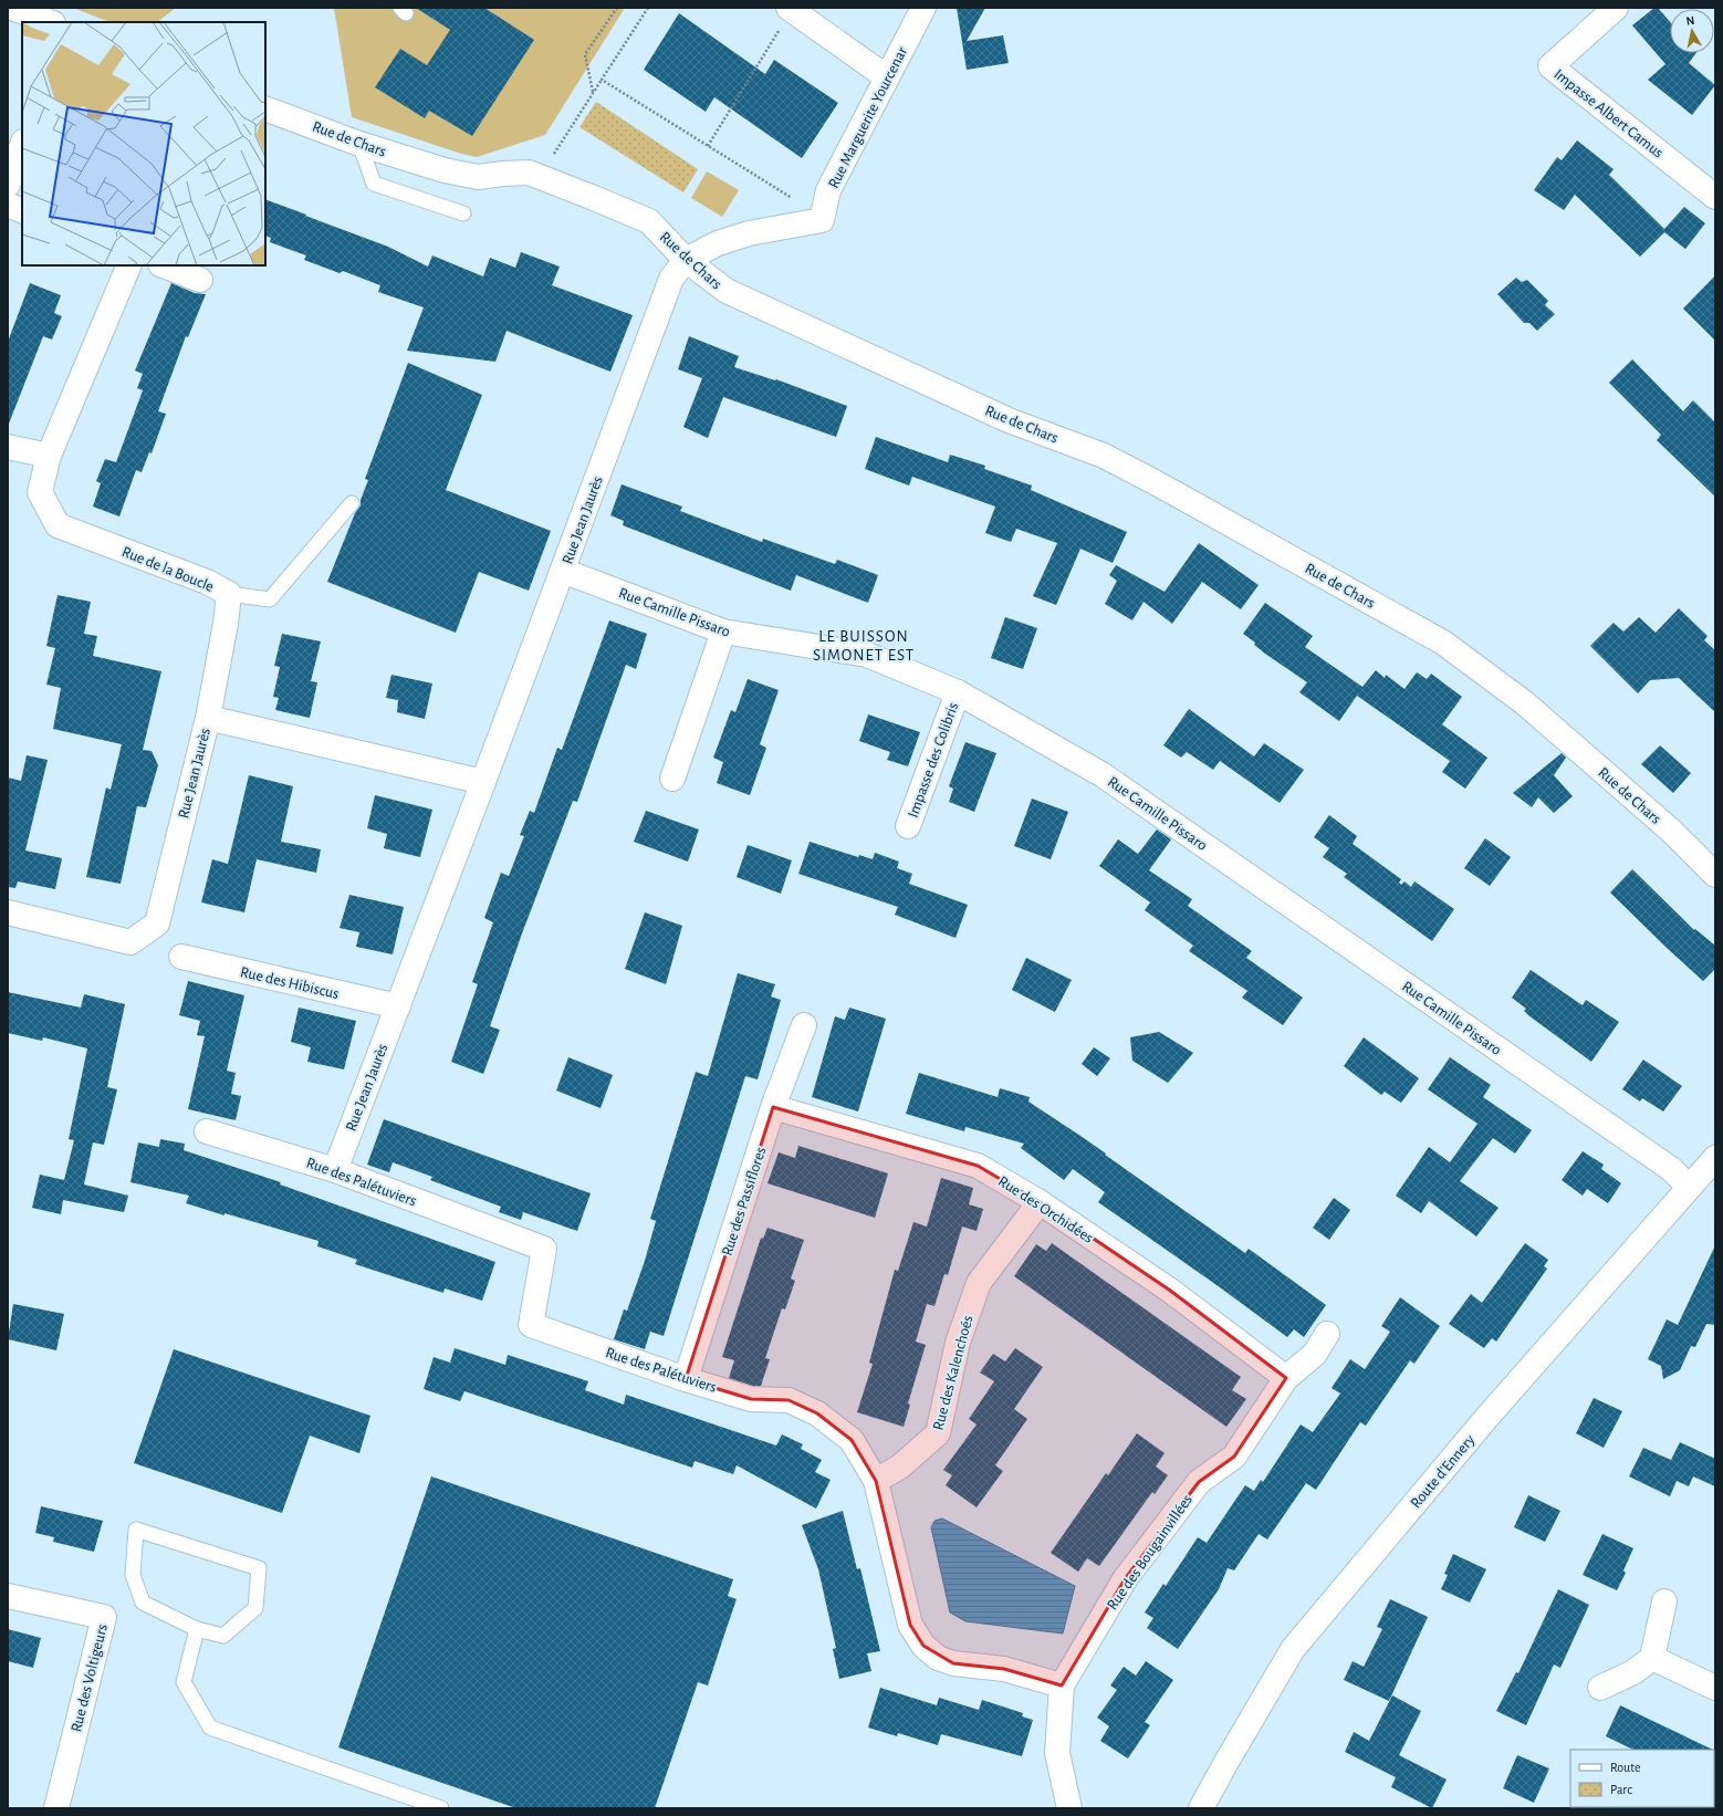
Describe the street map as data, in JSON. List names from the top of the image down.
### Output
{
  "streets": {
    "street": [
      "Impasse Albert Camus",
      "Rue Marguerite Yourcenar",
      "Rue de Chars",
      "Rue Jean Jaurès",
      "Rue de la Boucle",
      "Rue Camille Pissaro",
      "Impasse des Colibris",
      "Rue des Hibiscus",
      "Rue des Palétuviers",
      "Rue des Passiflores",
      "Rue des Orchidées",
      "Rue des Kalenchoés",
      "Route d'Ennery",
      "Rue des Bougainvillées",
      "Rue des Voltigeurs"
    ]
  },
  "crossings": [
    ["Rue Marguerite Yourcenar", "Rue de Chars"],
    ["Rue Marguerite Yourcenar", "Rue Jean Jaurès"],
    ["Rue de Chars", "Rue Jean Jaurès"],
    ["Rue Jean Jaurès", "Rue de la Boucle"],
    ["Rue Jean Jaurès", "Rue Camille Pissaro"],
    ["Rue Jean Jaurès", "Rue des Hibiscus"],
    ["Rue Jean Jaurès", "Rue des Palétuviers"],
    ["Rue Camille Pissaro", "Impasse des Colibris"],
    ["Rue Camille Pissaro", "Route d'Ennery"],
    ["Rue des Palétuviers", "Rue des Passiflores"],
    ["Rue des Palétuviers", "Rue des Kalenchoés"],
    ["Rue des Palétuviers", "Rue des Bougainvillées"],
    ["Rue des Passiflores", "Rue des Orchidées"],
    ["Rue des Orchidées", "Rue des Kalenchoés"],
    ["Rue des Orchidées", "Rue des Bougainvillées"]
  ],
  "districts": ["LE BUISSON SIMONET EST"],
  "legend": ["Route", "Parc"],
  "north": "top"
}
